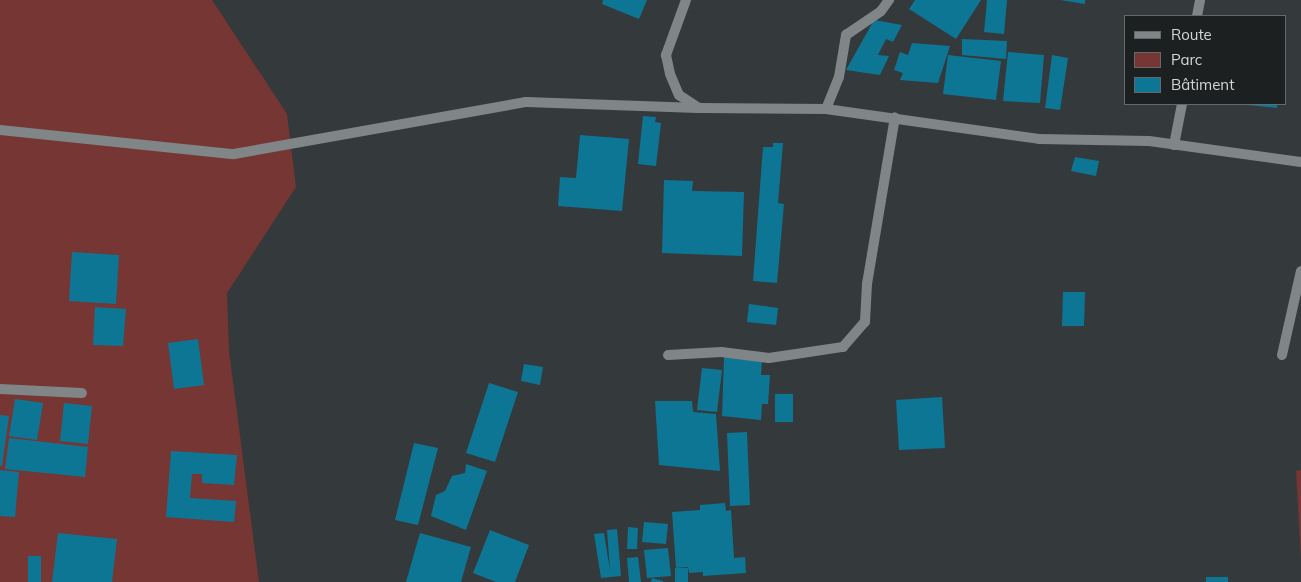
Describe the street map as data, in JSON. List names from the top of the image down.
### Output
{
  "legend": ["Route", "Parc", "Bâtiment"]
}
